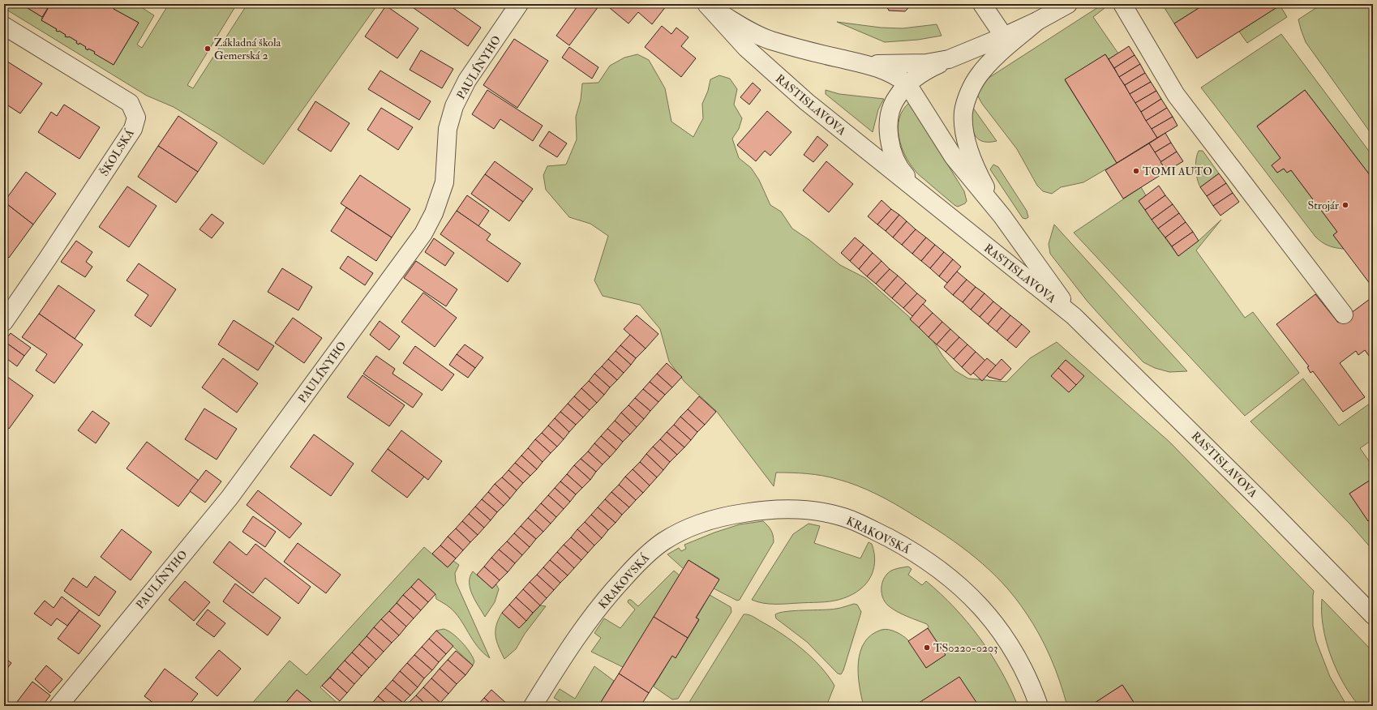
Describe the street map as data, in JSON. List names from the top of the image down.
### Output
{
  "streets": {
    "street": [
      "PAULÍNYHO",
      "RASTISLAVOVA",
      "ŠKOLSKÁ",
      "KRAKOVSKÁ"
    ]
  },
  "places": [
    "Základná škola Gemerská 2",
    "TOMI AUTO",
    "Strojár",
    "TS0220-0203"
  ]
}
